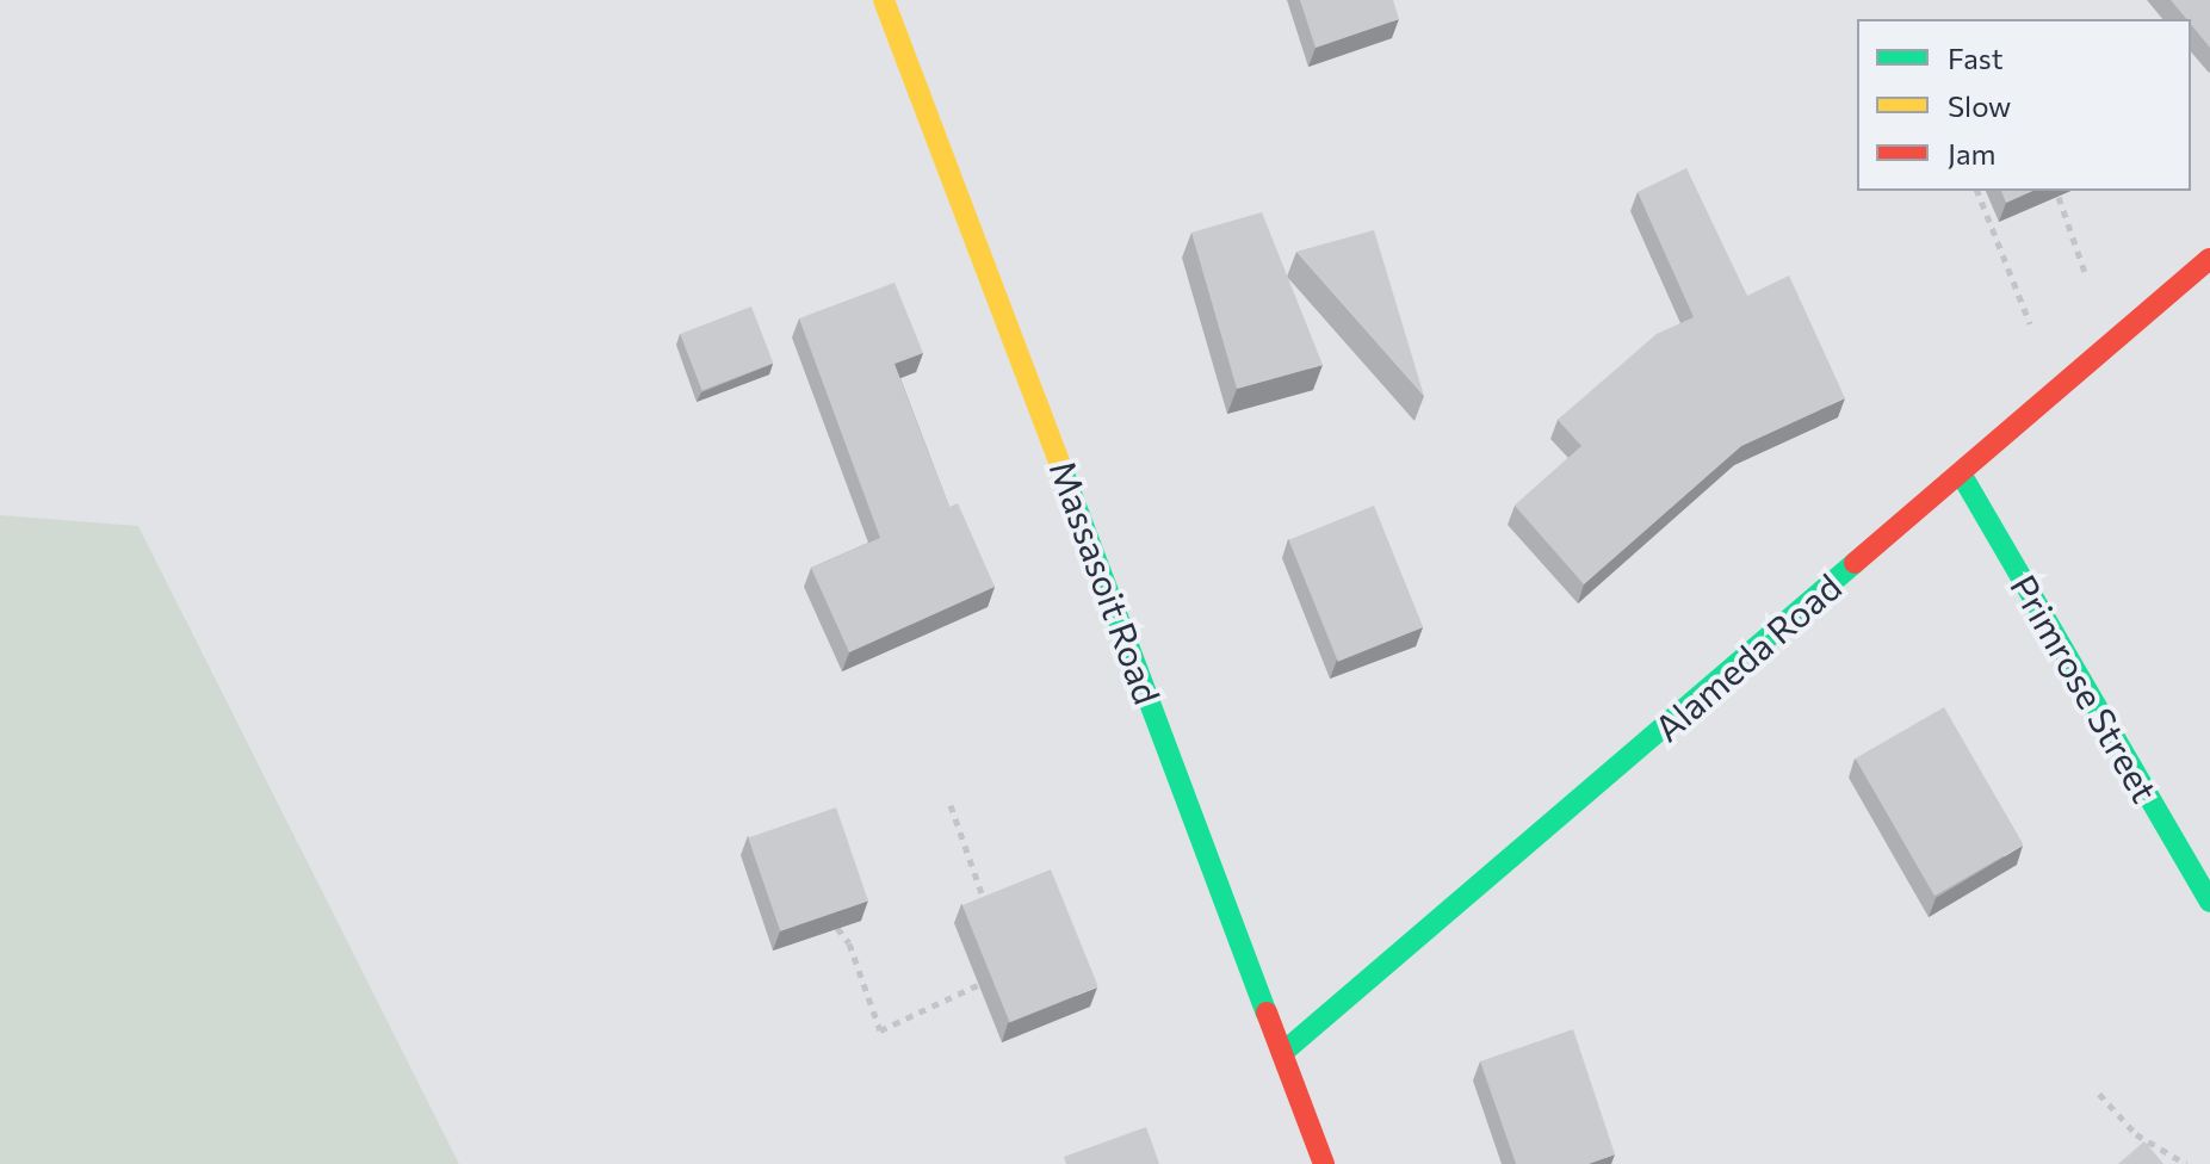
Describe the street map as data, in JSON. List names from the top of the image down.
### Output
{
  "streets": {
    "street": ["Massasoit Road", "Alameda Road", "Primrose Street"]
  },
  "crossings": [
    ["Massasoit Road", "Alameda Road"],
    ["Alameda Road", "Primrose Street"]
  ],
  "legend": ["Fast", "Slow", "Jam"]
}
